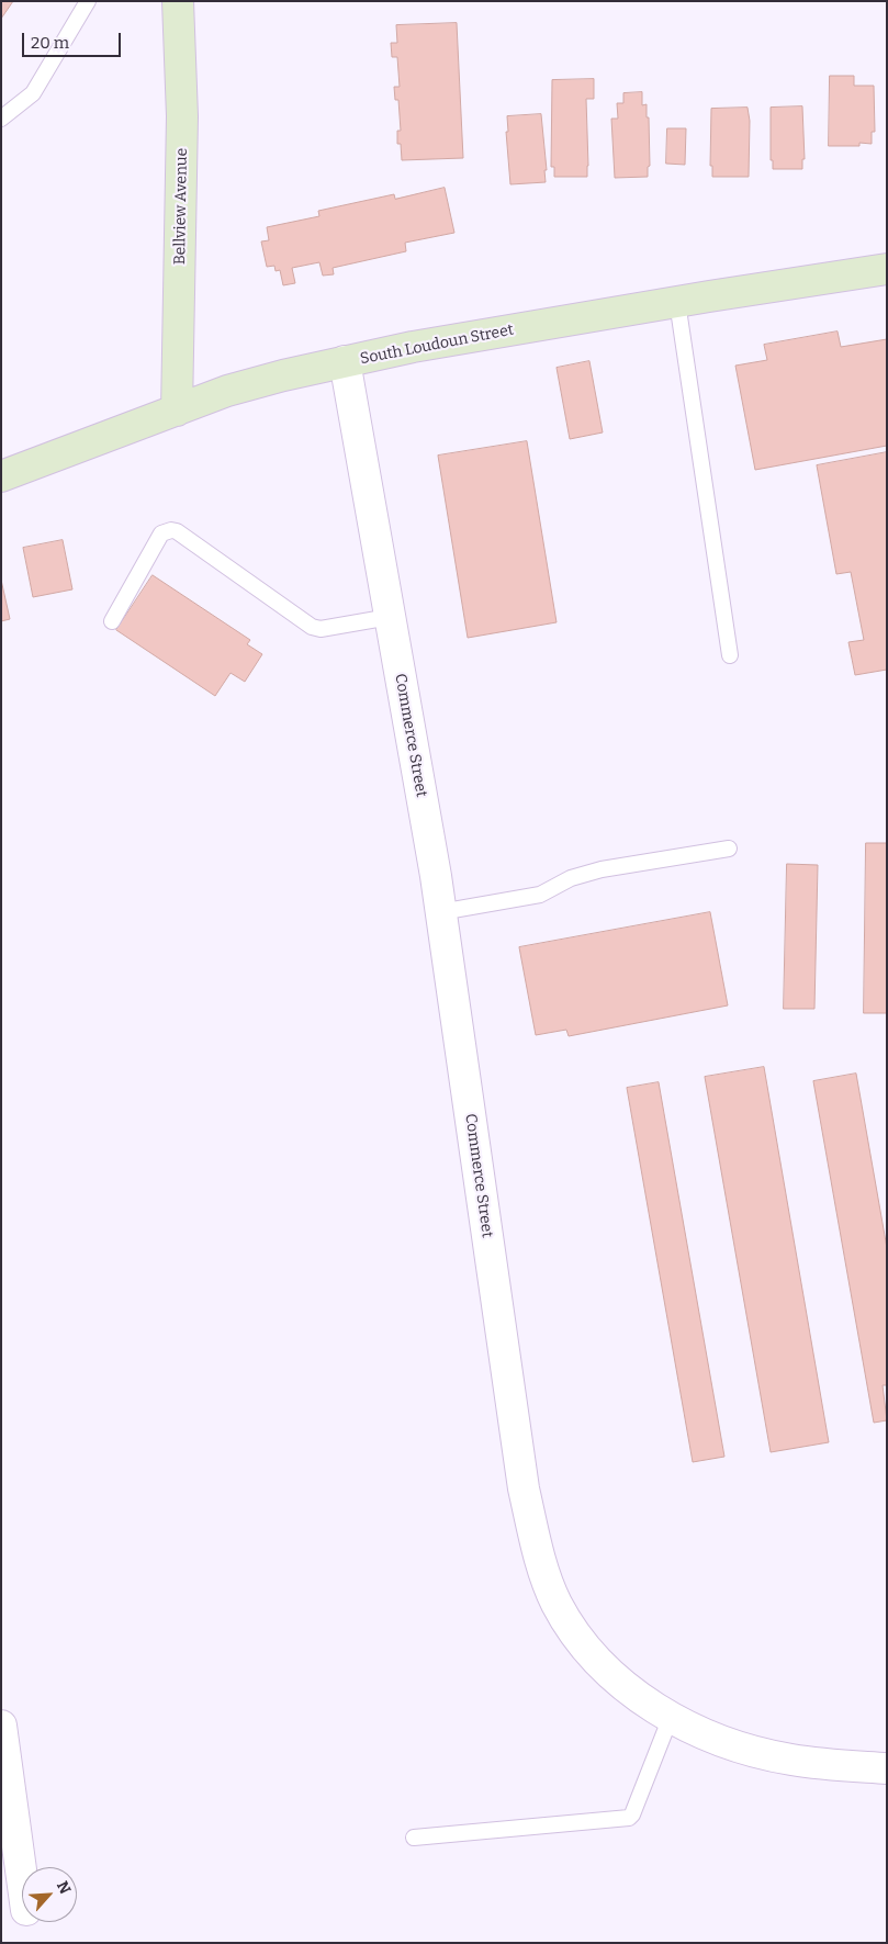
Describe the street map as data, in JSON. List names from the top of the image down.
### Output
{
  "streets": {
    "street": ["Bellview Avenue", "South Loudoun Street", "Commerce Street"]
  },
  "crossings": [
    ["Bellview Avenue", "South Loudoun Street"],
    ["South Loudoun Street", "Commerce Street"]
  ],
  "scale_bar": "20 m",
  "north": "top right"
}
